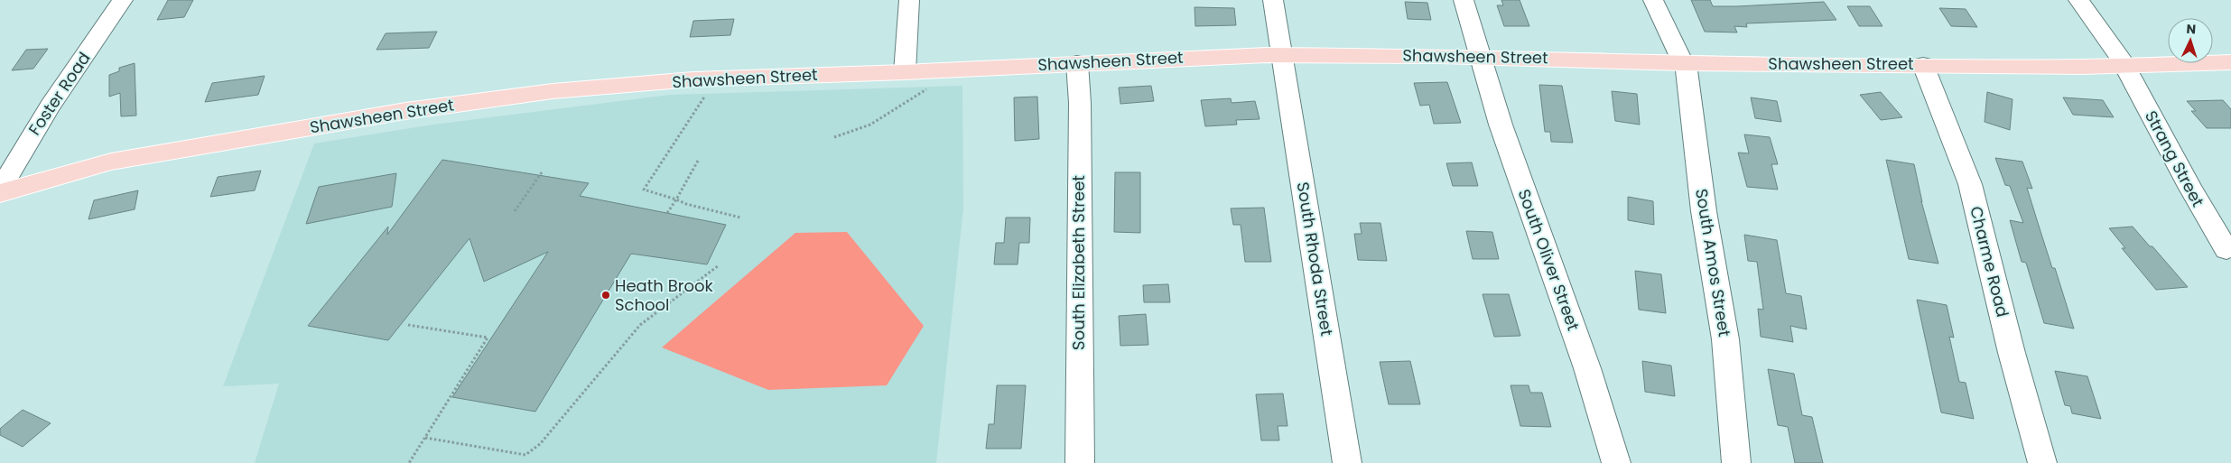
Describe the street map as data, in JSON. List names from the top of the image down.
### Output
{
  "streets": {
    "main road": ["Shawsheen Street"],
    "street": [
      "Foster Road",
      "Strang Street",
      "South Rhoda Street",
      "South Oliver Street",
      "Charme Road",
      "South Elizabeth Street",
      "South Amos Street"
    ]
  },
  "crossings": [
    ["Shawsheen Street", "Foster Road"],
    ["Shawsheen Street", "Strang Street"],
    ["Shawsheen Street", "South Rhoda Street"],
    ["Shawsheen Street", "South Oliver Street"],
    ["Shawsheen Street", "Charme Road"],
    ["Shawsheen Street", "South Elizabeth Street"],
    ["Shawsheen Street", "South Amos Street"]
  ],
  "places": ["Heath Brook School"],
  "north": "top"
}
